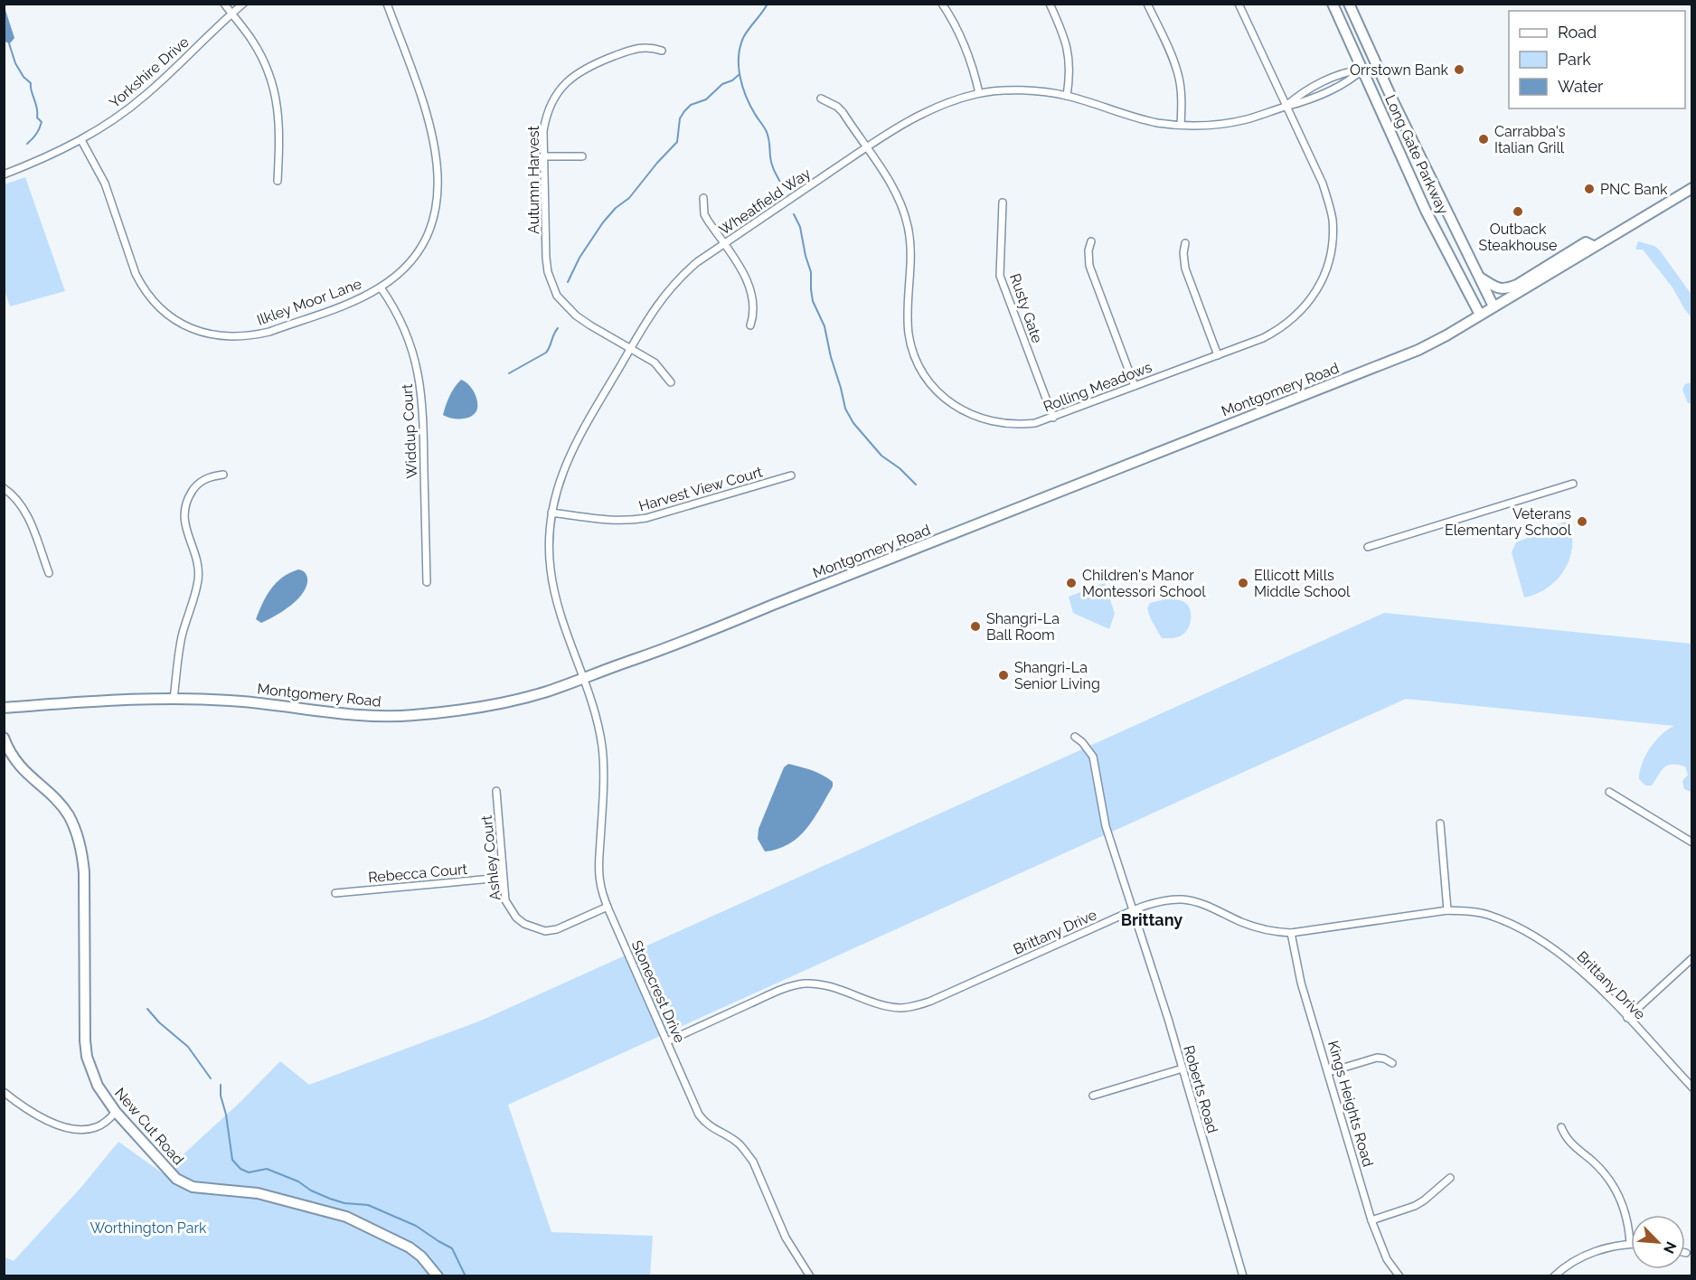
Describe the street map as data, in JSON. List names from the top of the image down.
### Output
{
  "streets": {
    "main road": ["Long Gate Parkway", "Montgomery Road", "New Cut Road"],
    "street": [
      "Yorkshire Drive",
      "Autumn Harvest",
      "Wheatfield Way",
      "Ilkley Moor Lane",
      "Rusty Gate",
      "Rolling Meadows",
      "Widdup Court",
      "Harvest View Court",
      "Ashley Court",
      "Rebecca Court",
      "Brittany Drive",
      "Stonecrest Drive",
      "Roberts Road",
      "Kings Heights Road"
    ]
  },
  "crossings": [
    ["Yorkshire Drive", "Ilkley Moor Lane"],
    ["Long Gate Parkway", "Wheatfield Way"],
    ["Long Gate Parkway", "Montgomery Road"],
    ["Autumn Harvest", "Wheatfield Way"],
    ["Wheatfield Way", "Rolling Meadows"],
    ["Wheatfield Way", "Montgomery Road"],
    ["Wheatfield Way", "Harvest View Court"],
    ["Wheatfield Way", "Stonecrest Drive"],
    ["Ilkley Moor Lane", "Widdup Court"],
    ["Rusty Gate", "Rolling Meadows"],
    ["Montgomery Road", "Stonecrest Drive"],
    ["Ashley Court", "Rebecca Court"],
    ["Ashley Court", "Stonecrest Drive"],
    ["Brittany Drive", "Stonecrest Drive"],
    ["Brittany Drive", "Roberts Road"],
    ["Brittany Drive", "Kings Heights Road"]
  ],
  "districts": ["Brittany"],
  "parks": ["Worthington Park"],
  "places": [
    "Orrstown Bank",
    "Carrabba's Italian Grill",
    "PNC Bank",
    "Outback Steakhouse",
    "Veterans Elementary School",
    "Children's Manor Montessori School",
    "Ellicott Mills Middle School",
    "Shangri-La Ball Room",
    "Shangri-La Senior Living"
  ],
  "legend": ["Road", "Park", "Water"],
  "north": "bottom right"
}
